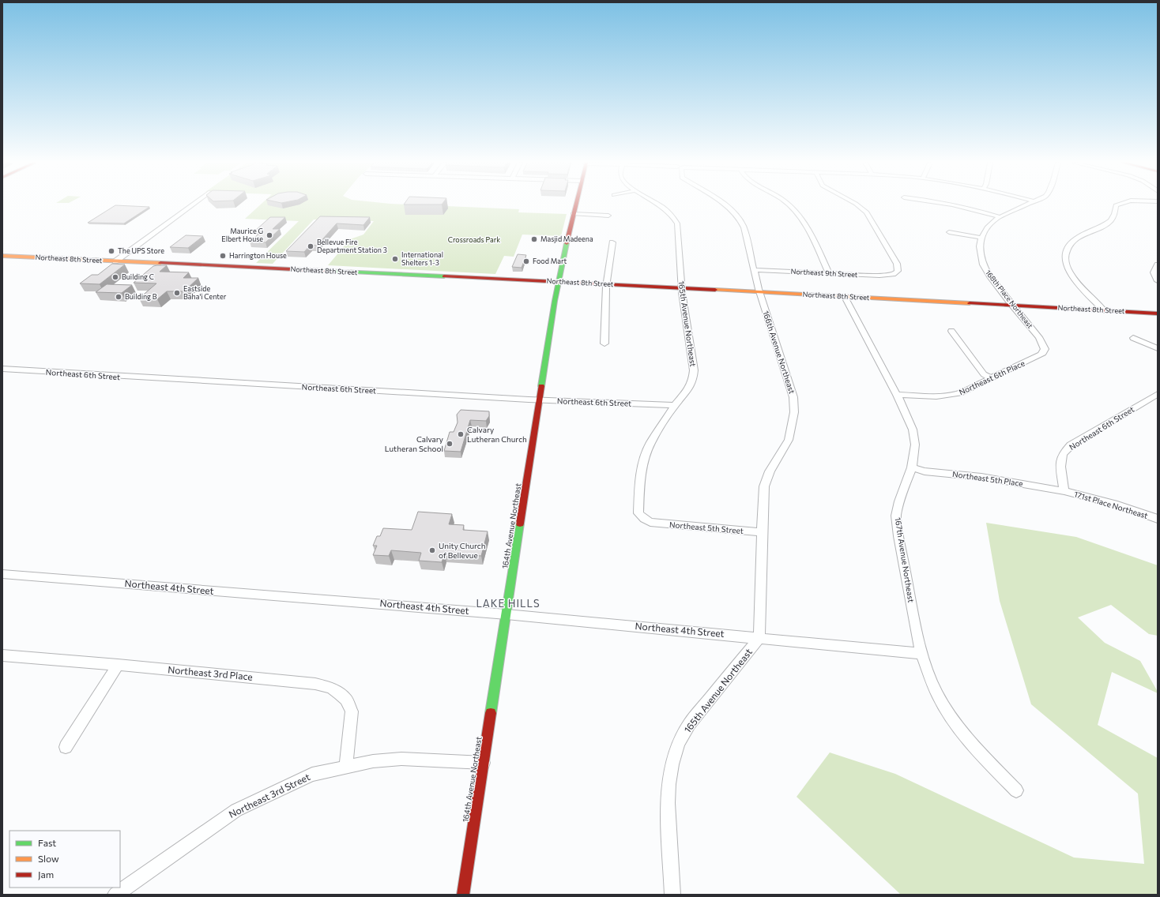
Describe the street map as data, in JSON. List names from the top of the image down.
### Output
{
  "streets": {
    "street": [
      "Northeast 8th Street",
      "Northeast 9th Street",
      "168th Place Northeast",
      "165th Avenue Northeast",
      "166th Avenue Northeast",
      "Northeast 6th Street",
      "Northeast 6th Place",
      "Northeast 5th Place",
      "171st Place Northeast",
      "164th Avenue Northeast",
      "Northeast 5th Street",
      "167th Avenue Northeast",
      "Northeast 4th Street",
      "Northeast 3rd Place",
      "Northeast 3rd Street"
    ]
  },
  "crossings": [
    ["Northeast 8th Street", "168th Place Northeast"],
    ["Northeast 8th Street", "165th Avenue Northeast"],
    ["Northeast 8th Street", "166th Avenue Northeast"],
    ["Northeast 8th Street", "164th Avenue Northeast"],
    ["Northeast 8th Street", "167th Avenue Northeast"],
    ["Northeast 9th Street", "166th Avenue Northeast"],
    ["168th Place Northeast", "Northeast 6th Place"],
    ["165th Avenue Northeast", "166th Avenue Northeast"],
    ["165th Avenue Northeast", "Northeast 6th Street"],
    ["165th Avenue Northeast", "Northeast 5th Street"],
    ["165th Avenue Northeast", "Northeast 4th Street"],
    ["166th Avenue Northeast", "Northeast 5th Street"],
    ["166th Avenue Northeast", "Northeast 4th Street"],
    ["Northeast 6th Street", "Northeast 5th Place"],
    ["Northeast 6th Street", "171st Place Northeast"],
    ["Northeast 6th Street", "164th Avenue Northeast"],
    ["Northeast 6th Place", "167th Avenue Northeast"],
    ["Northeast 5th Place", "171st Place Northeast"],
    ["Northeast 5th Place", "167th Avenue Northeast"],
    ["164th Avenue Northeast", "Northeast 4th Street"],
    ["164th Avenue Northeast", "Northeast 3rd Street"],
    ["167th Avenue Northeast", "Northeast 4th Street"],
    ["Northeast 3rd Place", "Northeast 3rd Street"]
  ],
  "districts": ["LAKE HILLS"],
  "parks": ["Crossroads Park"],
  "places": [
    "Maurice G Elbert House",
    "Masjid Madeena",
    "Bellevue Fire Department Station 3",
    "The UPS Store",
    "Harrington House",
    "International Shelters 1-3",
    "Food Mart",
    "Building C",
    "Eastside Baha'i Center",
    "Building B",
    "Calvary Lutheran Church",
    "Calvary Lutheran School",
    "Unity Church of Bellevue"
  ],
  "legend": ["Fast", "Slow", "Jam"]
}
